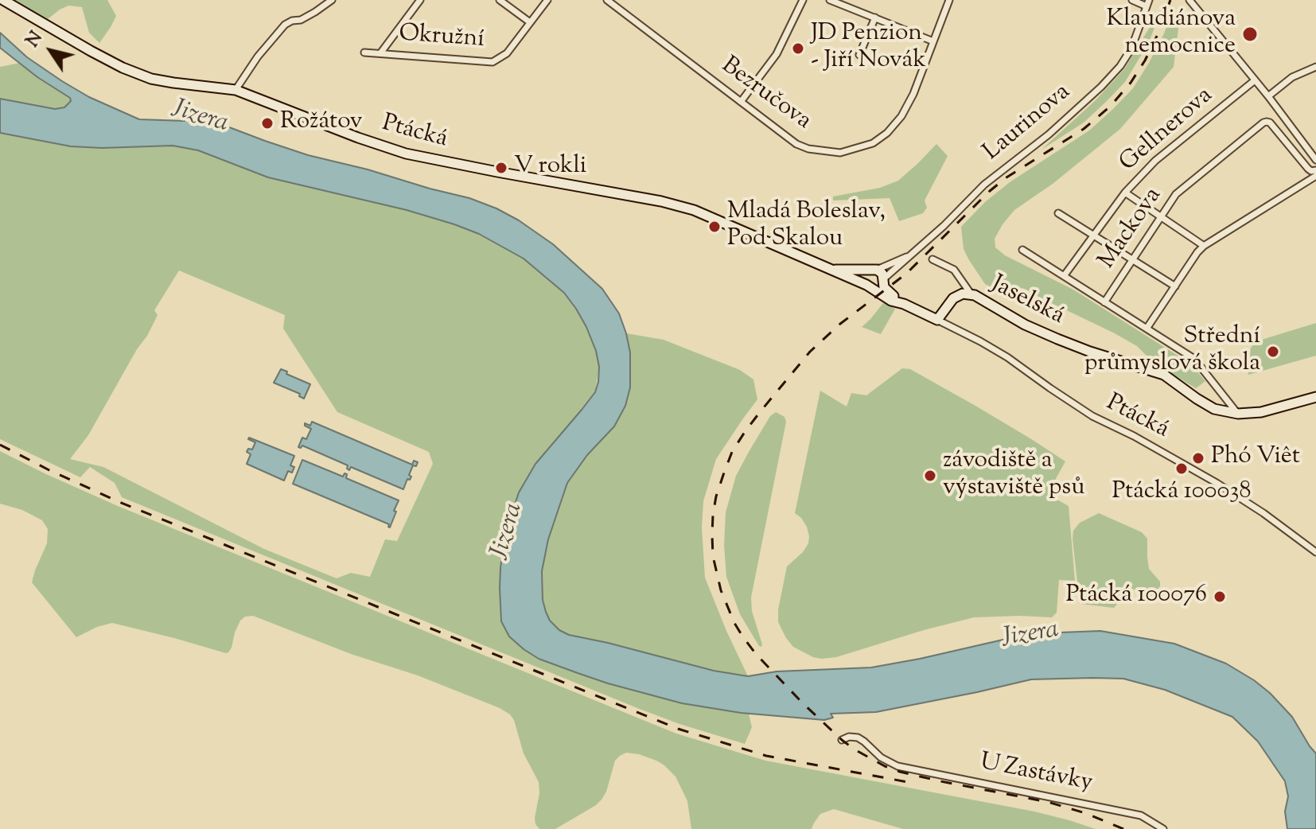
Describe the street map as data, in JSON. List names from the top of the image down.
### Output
{
  "streets": {
    "street": [
      "Okružní",
      "Bezručova",
      "Laurinova",
      "Gellnerova",
      "Ptácká",
      "Mackova",
      "Jaselská",
      "U Zastávky"
    ]
  },
  "crossings": [
    ["Laurinova", "Ptácká"],
    ["Ptácká", "Jaselská"]
  ],
  "water": ["Jizera"],
  "places": [
    "Klaudiánova nemocnice",
    "JD Penzion - Jiří Novák",
    "Rožátov",
    "V rokli",
    "Mladá Boleslav, Pod Skalou",
    "Střední průmyslová škola",
    "Phó Viêt",
    "Ptácká 100038",
    "závodiště a výstaviště psů",
    "Ptácká 100076"
  ],
  "north": "top left"
}
